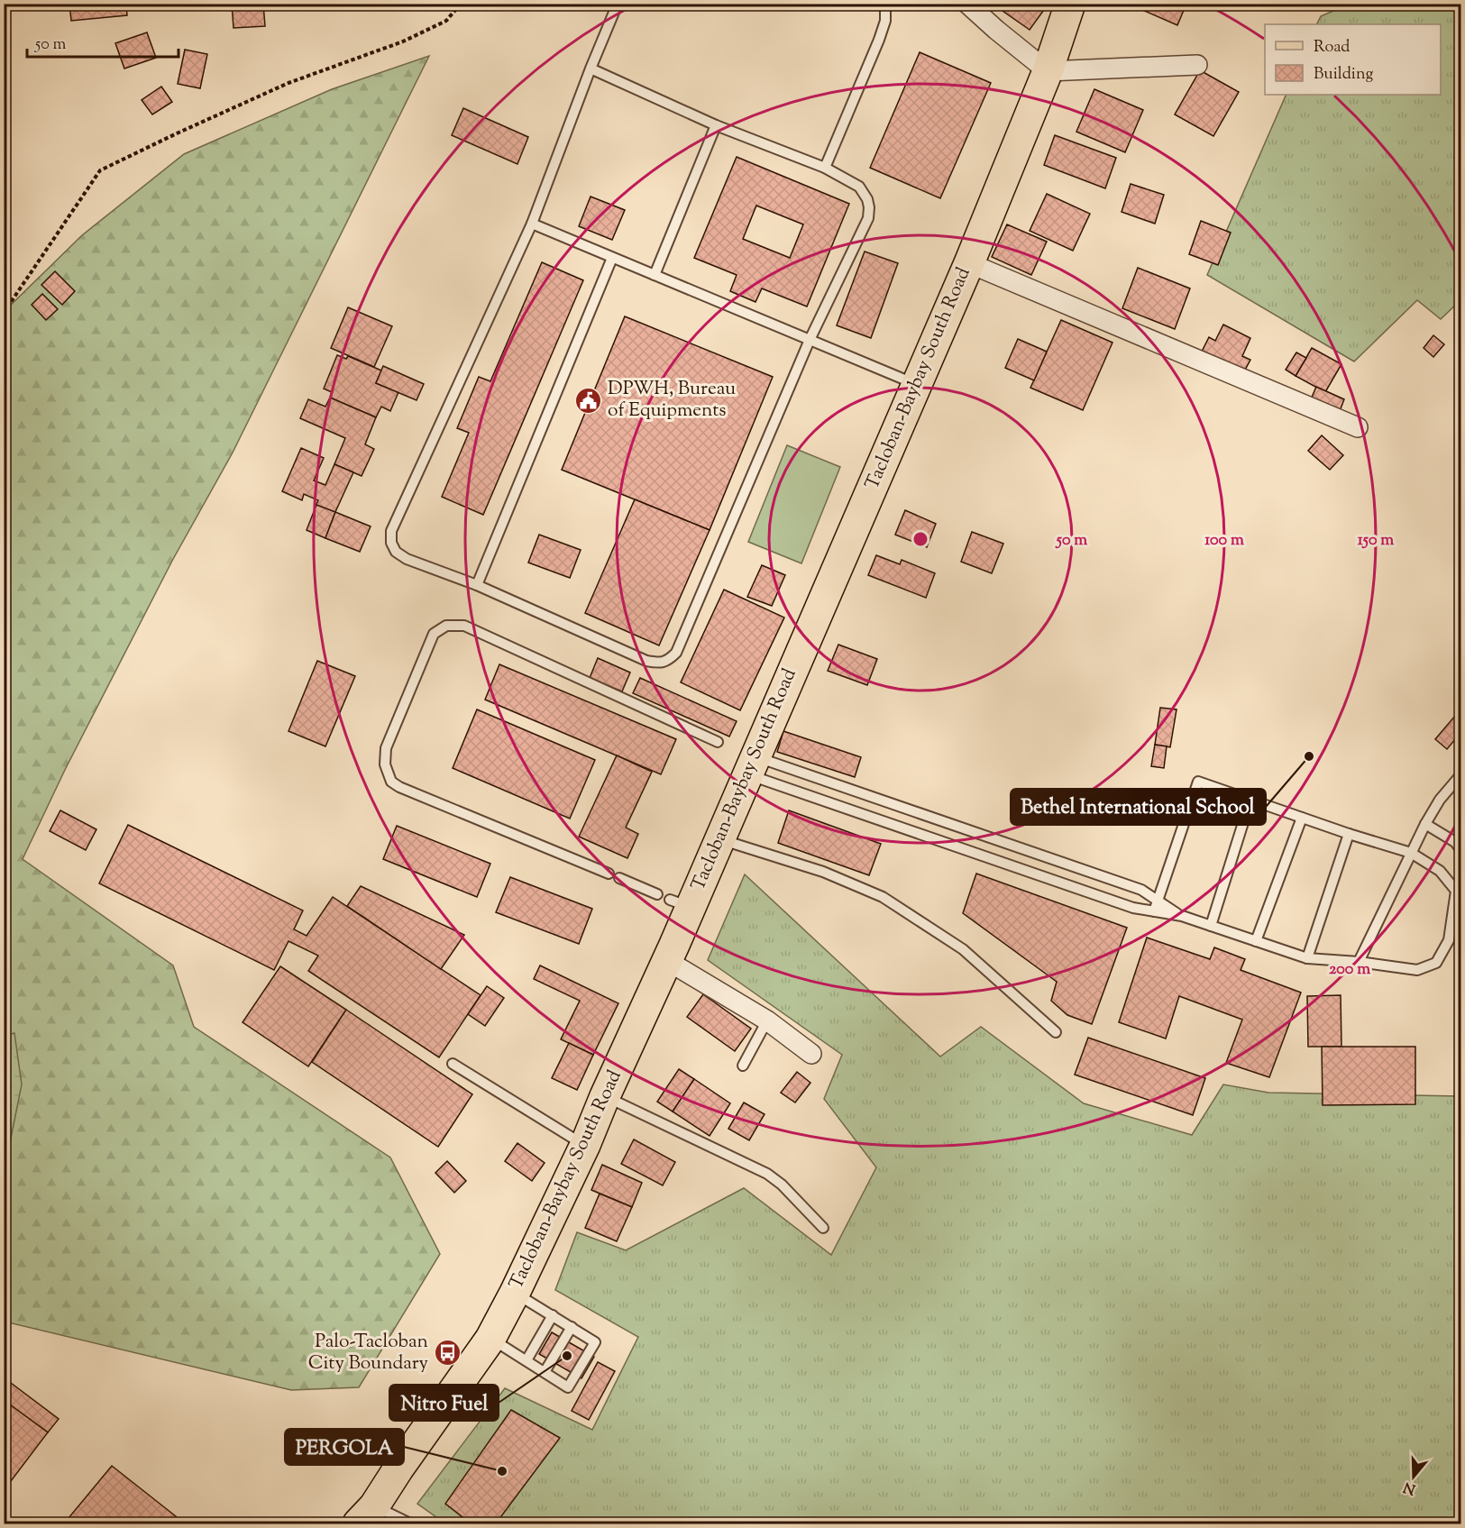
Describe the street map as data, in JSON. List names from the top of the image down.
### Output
{
  "streets": {
    "main road": ["Tacloban-Baybay South Road"]
  },
  "places": {
    "public building": ["DPWH, Bureau of Equipments"],
    "other": ["Bethel International School", "Nitro Fuel", "PERGOLA"],
    "bus stop": ["Palo-Tacloban City Boundary"]
  },
  "legend": ["Road", "Building"],
  "scale_bar": "50 m",
  "north": "bottom",
  "rings": [
    "50 m",
    "100 m",
    "150 m",
    "200 m"
  ]
}
